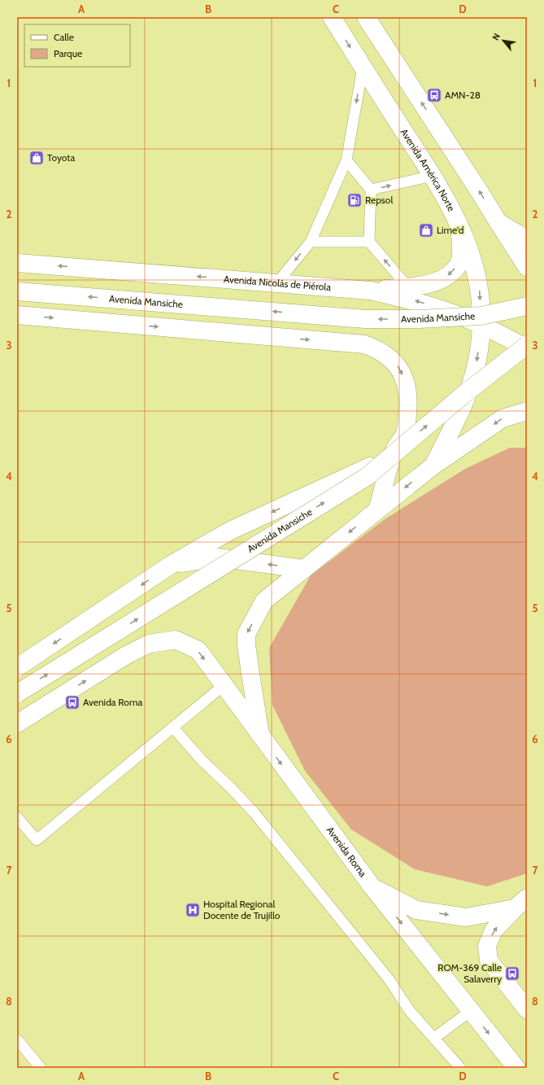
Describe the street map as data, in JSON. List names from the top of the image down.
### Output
{
  "streets": {
    "main road": [
      "Avenida América Norte",
      "Avenida Nicolás de Piérola",
      "Avenida Mansiche",
      "Avenida Roma"
    ]
  },
  "crossings": [
    ["Avenida América Norte", "Avenida Nicolás de Piérola"]
  ],
  "one_way": ["Avenida América Norte", "Avenida Nicolás de Piérola", "Avenida Roma"],
  "places": {
    "bus stop": ["AMN-28", "Avenida Roma", "ROM-369 Calle Salaverry"],
    "shop": ["Toyota", "Lime'd"],
    "fuel station": ["Repsol"],
    "hospital": ["Hospital Regional Docente de Trujillo"]
  },
  "legend": ["Calle", "Parque"],
  "north": "top left",
  "grid": {
    "columns": [
      "A",
      "B",
      "C",
      "D"
    ],
    "rows": [
      "1",
      "2",
      "3",
      "4",
      "5",
      "6",
      "7",
      "8"
    ]
  }
}
